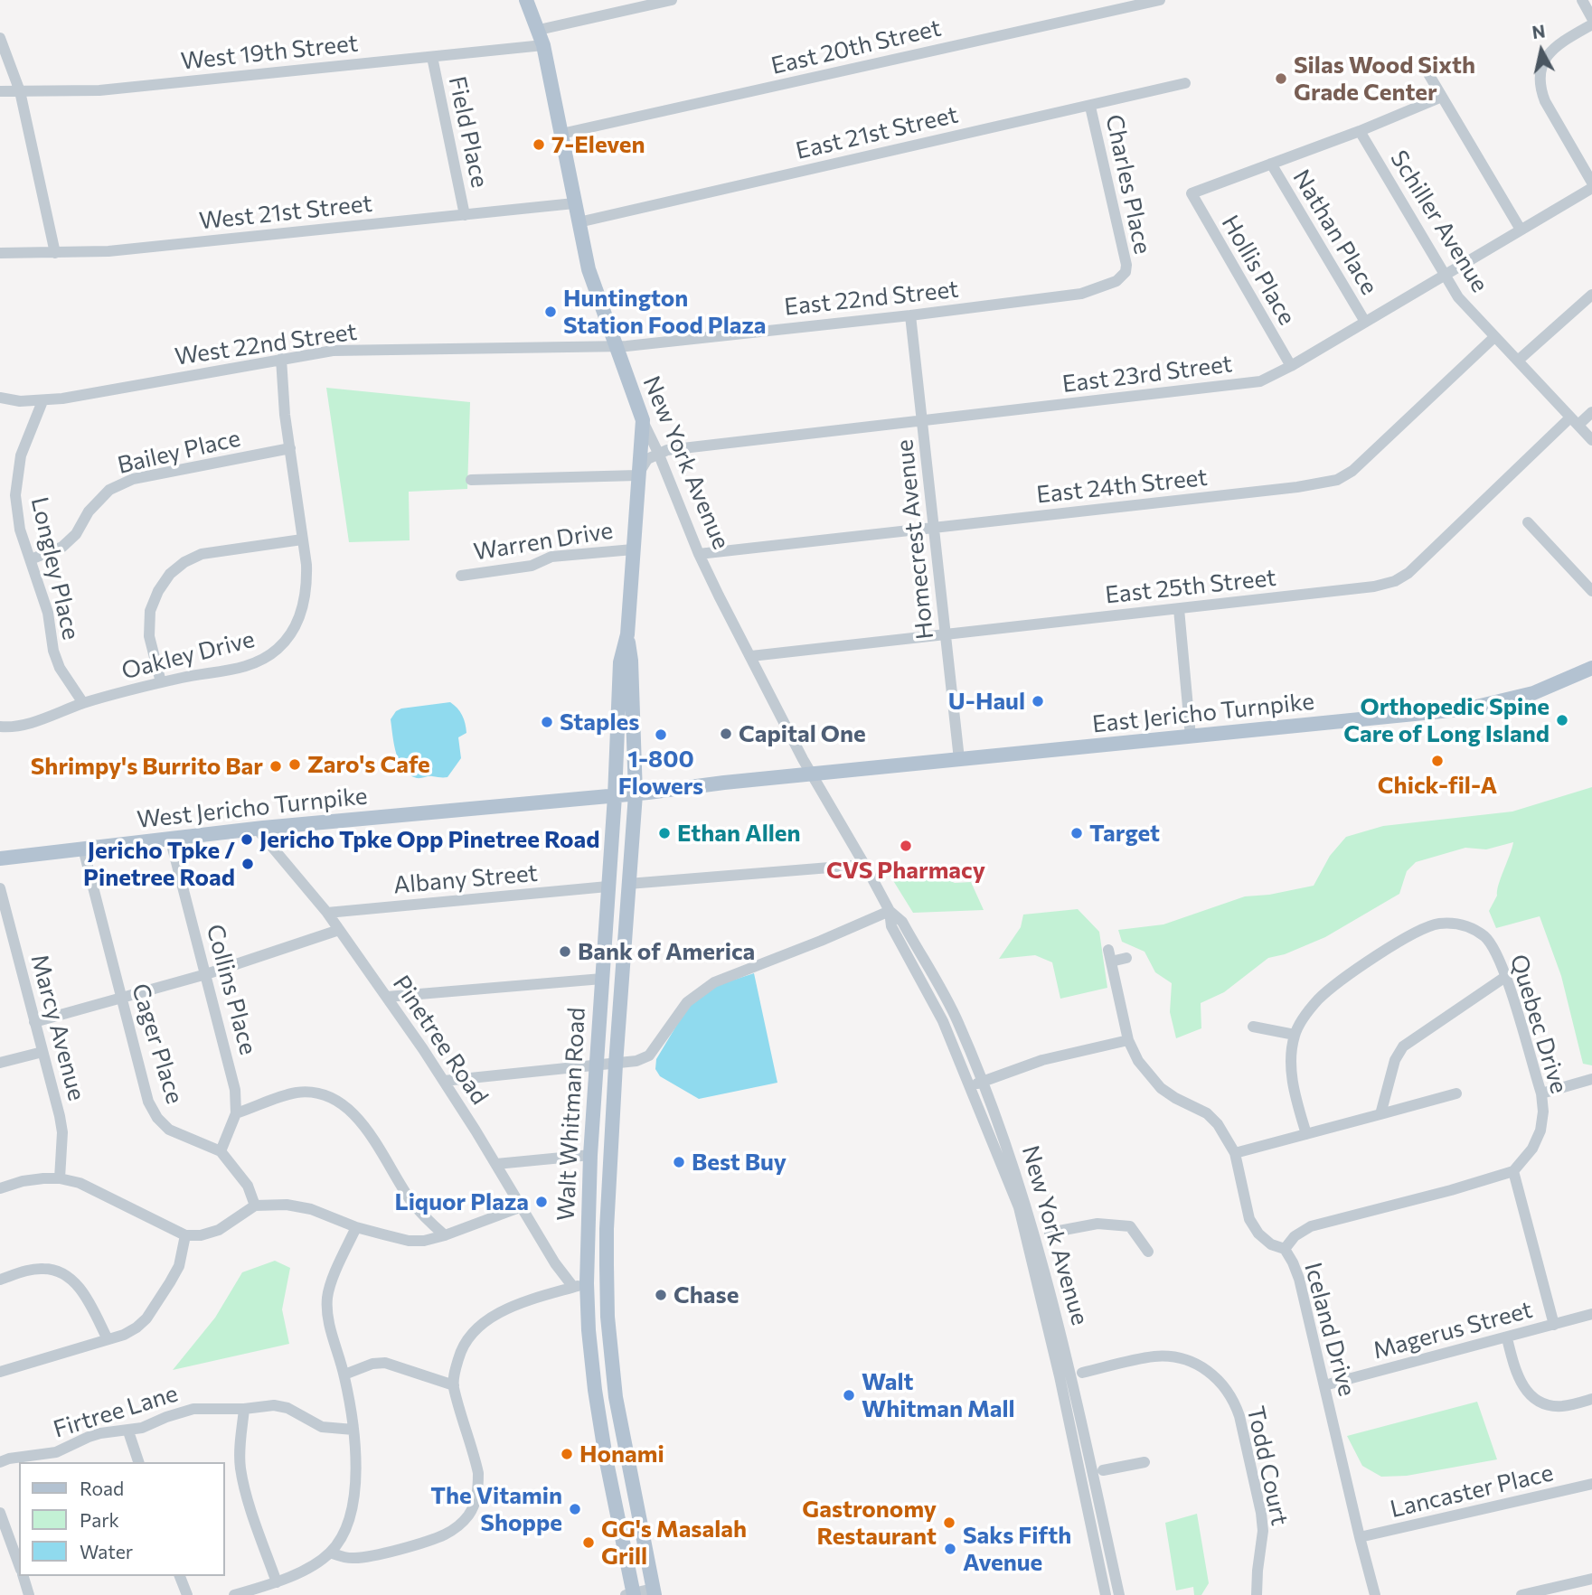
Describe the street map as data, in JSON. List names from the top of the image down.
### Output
{
  "streets": {
    "main road": [
      "New York Avenue",
      "East Jericho Turnpike",
      "West Jericho Turnpike",
      "Walt Whitman Road"
    ],
    "street": [
      "East 20th Street",
      "West 19th Street",
      "Field Place",
      "East 21st Street",
      "Charles Place",
      "West 21st Street",
      "Schiller Avenue",
      "Nathan Place",
      "Hollis Place",
      "East 22nd Street",
      "West 22nd Street",
      "East 23rd Street",
      "Bailey Place",
      "East 24th Street",
      "Homecrest Avenue",
      "Warren Drive",
      "Longley Place",
      "East 25th Street",
      "Oakley Drive",
      "Albany Street",
      "Collins Place",
      "Quebec Drive",
      "Marcy Avenue",
      "Pinetree Road",
      "Cager Place",
      "Iceland Drive",
      "Magerus Street",
      "Firtree Lane",
      "Todd Court",
      "Lancaster Place"
    ]
  },
  "crossings": [
    ["East 20th Street", "New York Avenue"],
    ["West 19th Street", "Field Place"],
    ["West 19th Street", "New York Avenue"],
    ["Field Place", "West 21st Street"],
    ["East 21st Street", "Charles Place"],
    ["East 21st Street", "New York Avenue"],
    ["Charles Place", "East 22nd Street"],
    ["West 21st Street", "New York Avenue"],
    ["Schiller Avenue", "East 23rd Street"],
    ["Schiller Avenue", "East 24th Street"],
    ["Schiller Avenue", "East 25th Street"],
    ["Nathan Place", "Hollis Place"],
    ["Nathan Place", "East 23rd Street"],
    ["Hollis Place", "East 23rd Street"],
    ["East 22nd Street", "West 22nd Street"],
    ["East 22nd Street", "New York Avenue"],
    ["East 22nd Street", "Homecrest Avenue"],
    ["West 22nd Street", "New York Avenue"],
    ["West 22nd Street", "Longley Place"],
    ["West 22nd Street", "Oakley Drive"],
    ["East 23rd Street", "New York Avenue"],
    ["East 23rd Street", "Homecrest Avenue"],
    ["Bailey Place", "Longley Place"],
    ["Bailey Place", "Oakley Drive"],
    ["New York Avenue", "East 24th Street"],
    ["New York Avenue", "East 25th Street"],
    ["New York Avenue", "East Jericho Turnpike"],
    ["New York Avenue", "West Jericho Turnpike"],
    ["New York Avenue", "Walt Whitman Road"],
    ["East 24th Street", "Homecrest Avenue"],
    ["Homecrest Avenue", "East 25th Street"],
    ["Homecrest Avenue", "East Jericho Turnpike"],
    ["Warren Drive", "Walt Whitman Road"],
    ["Longley Place", "Oakley Drive"],
    ["East Jericho Turnpike", "West Jericho Turnpike"],
    ["West Jericho Turnpike", "Collins Place"],
    ["West Jericho Turnpike", "Pinetree Road"],
    ["West Jericho Turnpike", "Cager Place"],
    ["West Jericho Turnpike", "Walt Whitman Road"],
    ["Albany Street", "Pinetree Road"],
    ["Albany Street", "Walt Whitman Road"],
    ["Collins Place", "Cager Place"],
    ["Pinetree Road", "Walt Whitman Road"],
    ["Iceland Drive", "Magerus Street"],
    ["Iceland Drive", "Lancaster Place"]
  ],
  "places": [
    "Silas Wood Sixth Grade Center",
    "7-Eleven",
    "Huntington Station Food Plaza",
    "U-Haul",
    "Orthopedic Spine Care of Long Island",
    "Staples",
    "Capital One",
    "1-800 Flowers",
    "Chick-fil-A",
    "Zaro's Cafe",
    "Shrimpy's Burrito Bar",
    "Ethan Allen",
    "Target",
    "Jericho Tpke Opp Pinetree Road",
    "CVS Pharmacy",
    "Jericho Tpke / Pinetree Road",
    "Bank of America",
    "Best Buy",
    "Liquor Plaza",
    "Chase",
    "Walt Whitman Mall",
    "Honami",
    "The Vitamin Shoppe",
    "Gastronomy Restaurant",
    "GG's Masalah Grill",
    "Saks Fifth Avenue"
  ],
  "legend": ["Road", "Park", "Water"],
  "north": "top"
}
